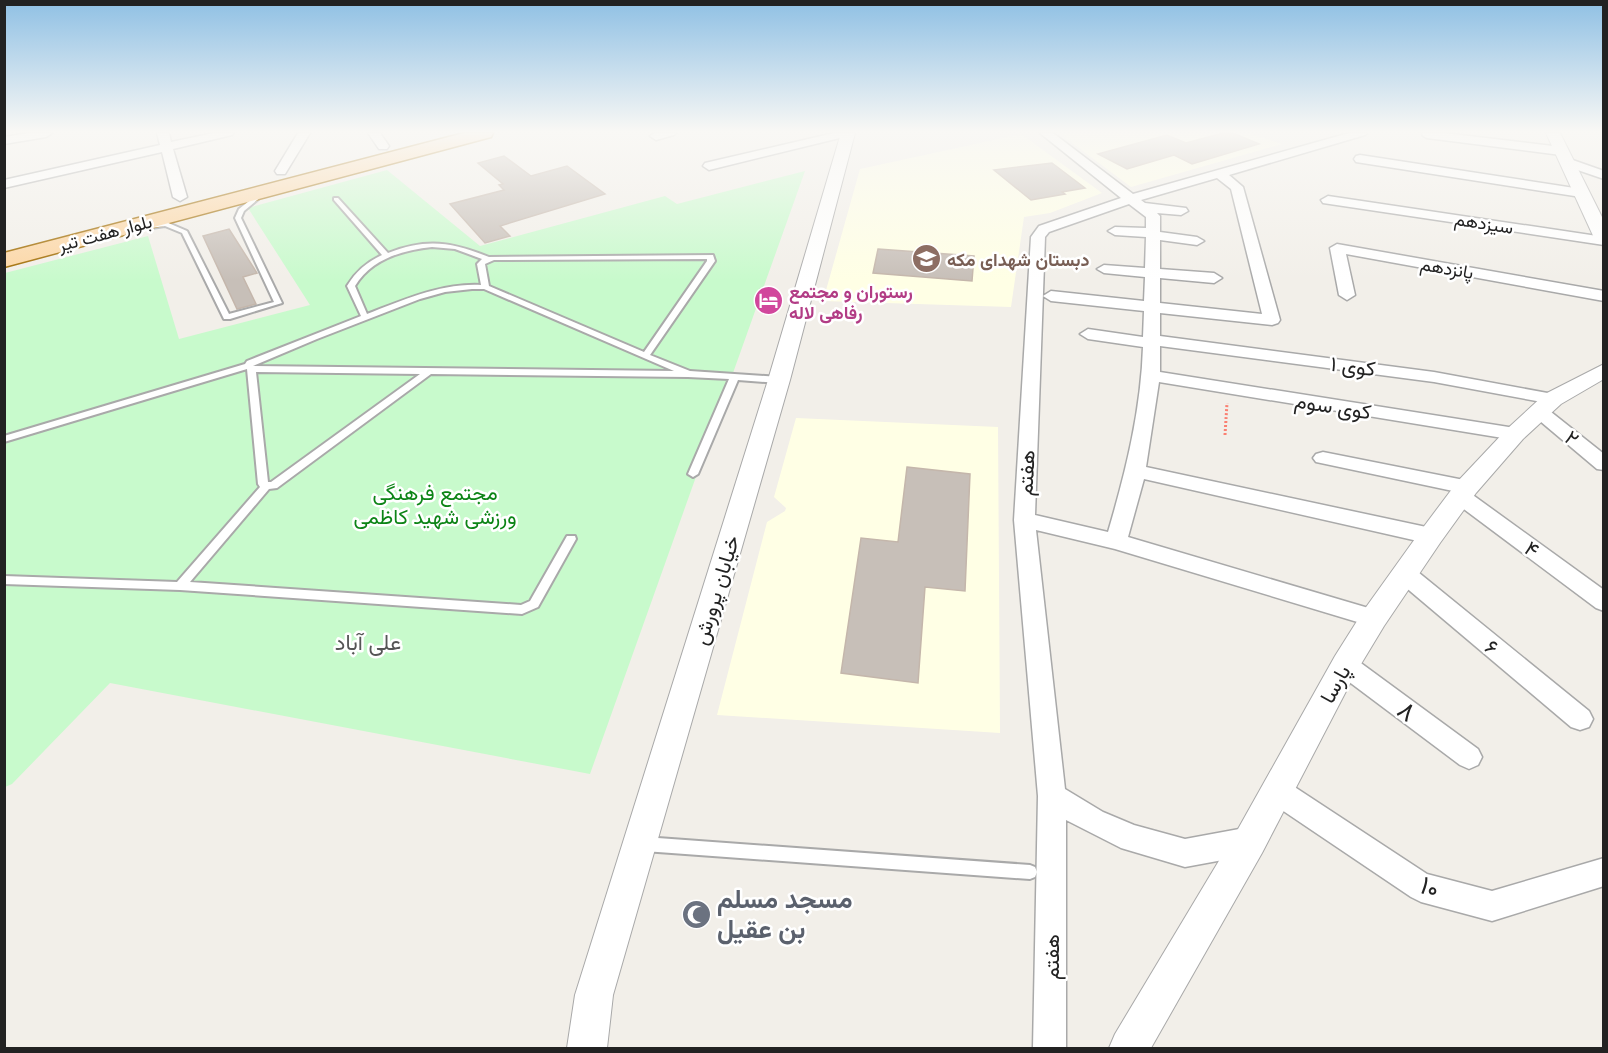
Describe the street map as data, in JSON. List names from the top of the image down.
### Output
{
  "streets": {
    "main road": ["بلوار هفت تیر"],
    "street": [
      "سیزدهم",
      "پانزدهم",
      "کوی ۱",
      "کوی سوم",
      "۲",
      "هفتم",
      "۴",
      "خیابان پرورش",
      "۶",
      "پارسا",
      "۸",
      "۱۰"
    ]
  },
  "crossings": [
    ["کوی ۱", "۲"],
    ["کوی ۱", "پارسا"],
    ["کوی سوم", "پارسا"],
    ["۲", "پارسا"],
    ["۴", "پارسا"],
    ["۶", "پارسا"],
    ["پارسا", "۸"],
    ["پارسا", "۱۰"]
  ],
  "districts": ["علی آباد"],
  "parks": ["مجتمع فرهنگی ورزشی شهید کاظمی"],
  "places": {
    "school or university": ["دبستان شهدای مکه"],
    "hotel": ["رستوران و مجتمع رفاهی لاله"],
    "mosque": ["مسجد مسلم بن عقیل"]
  }
}
